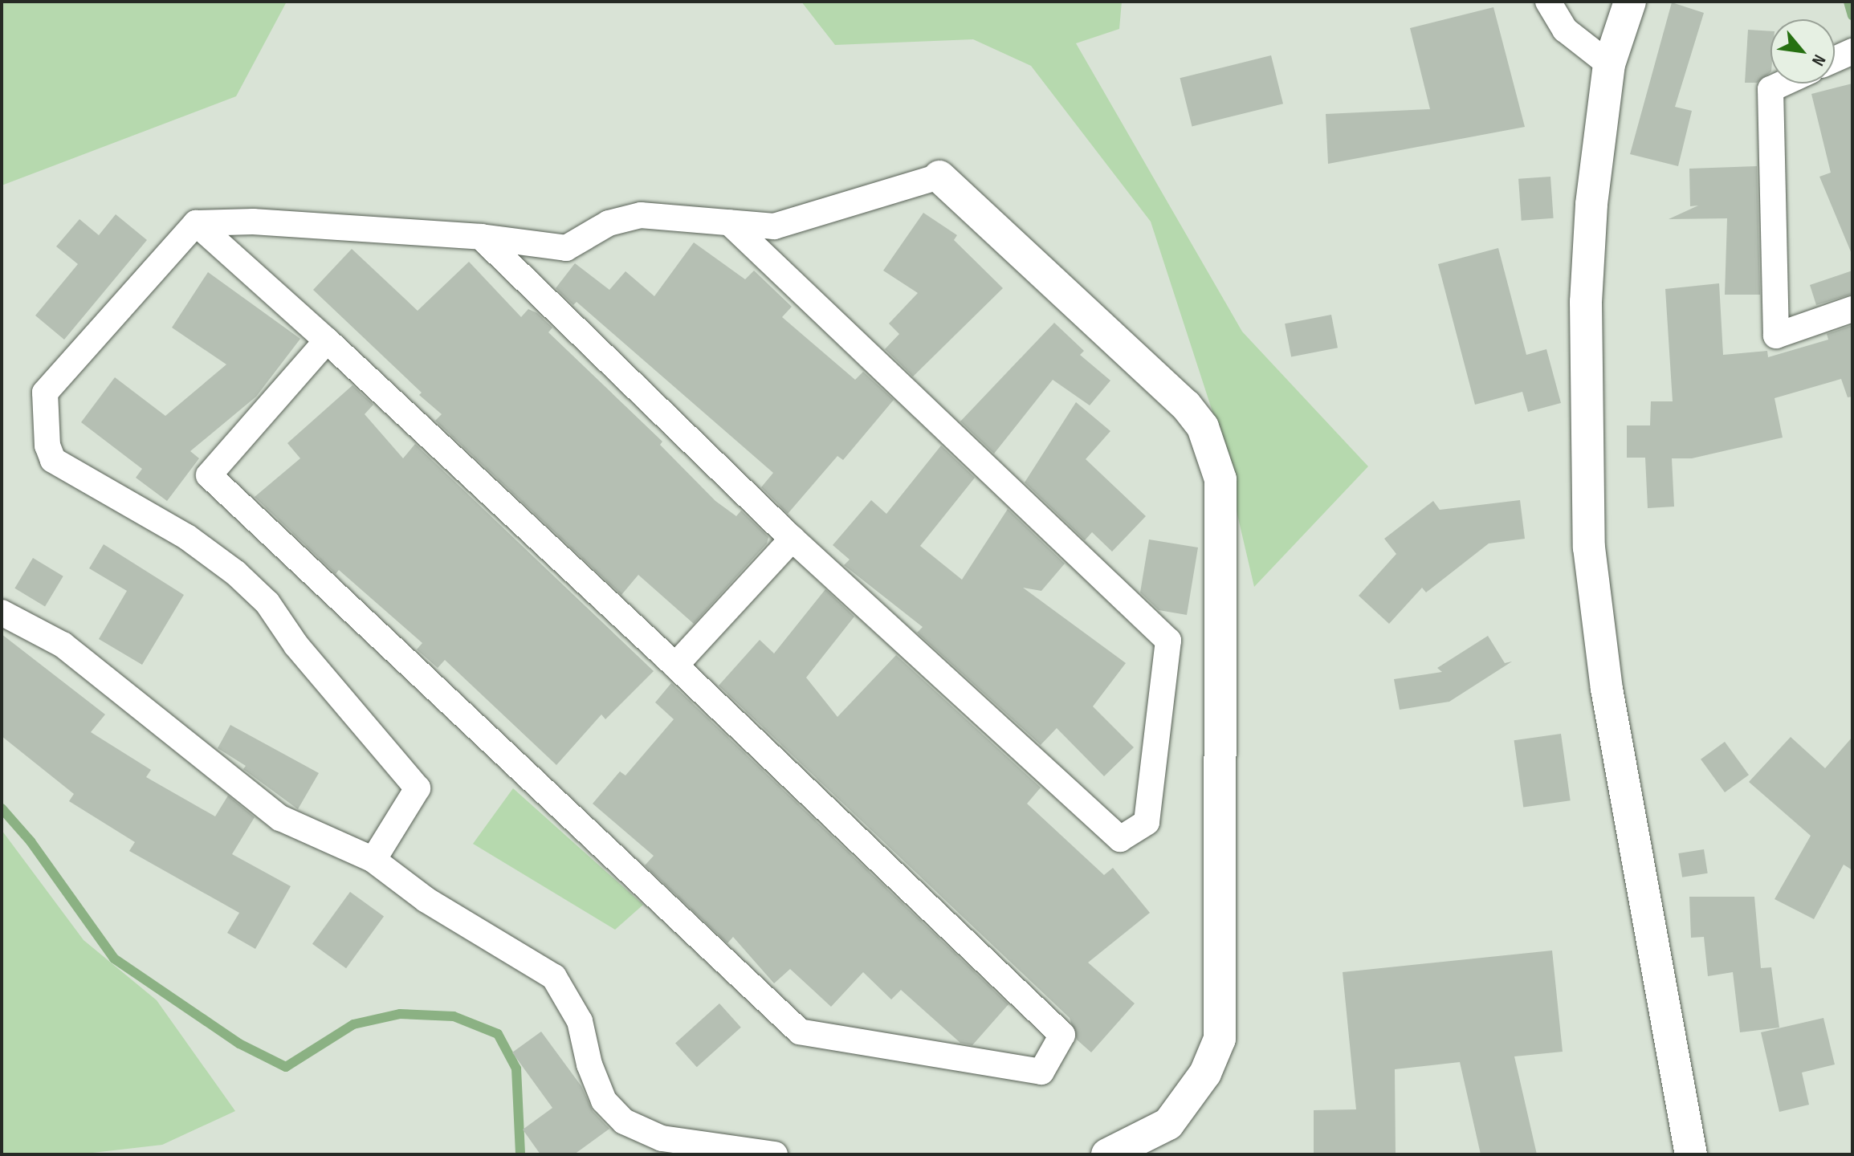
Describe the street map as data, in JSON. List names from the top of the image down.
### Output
{
  "north": "bottom right"
}
